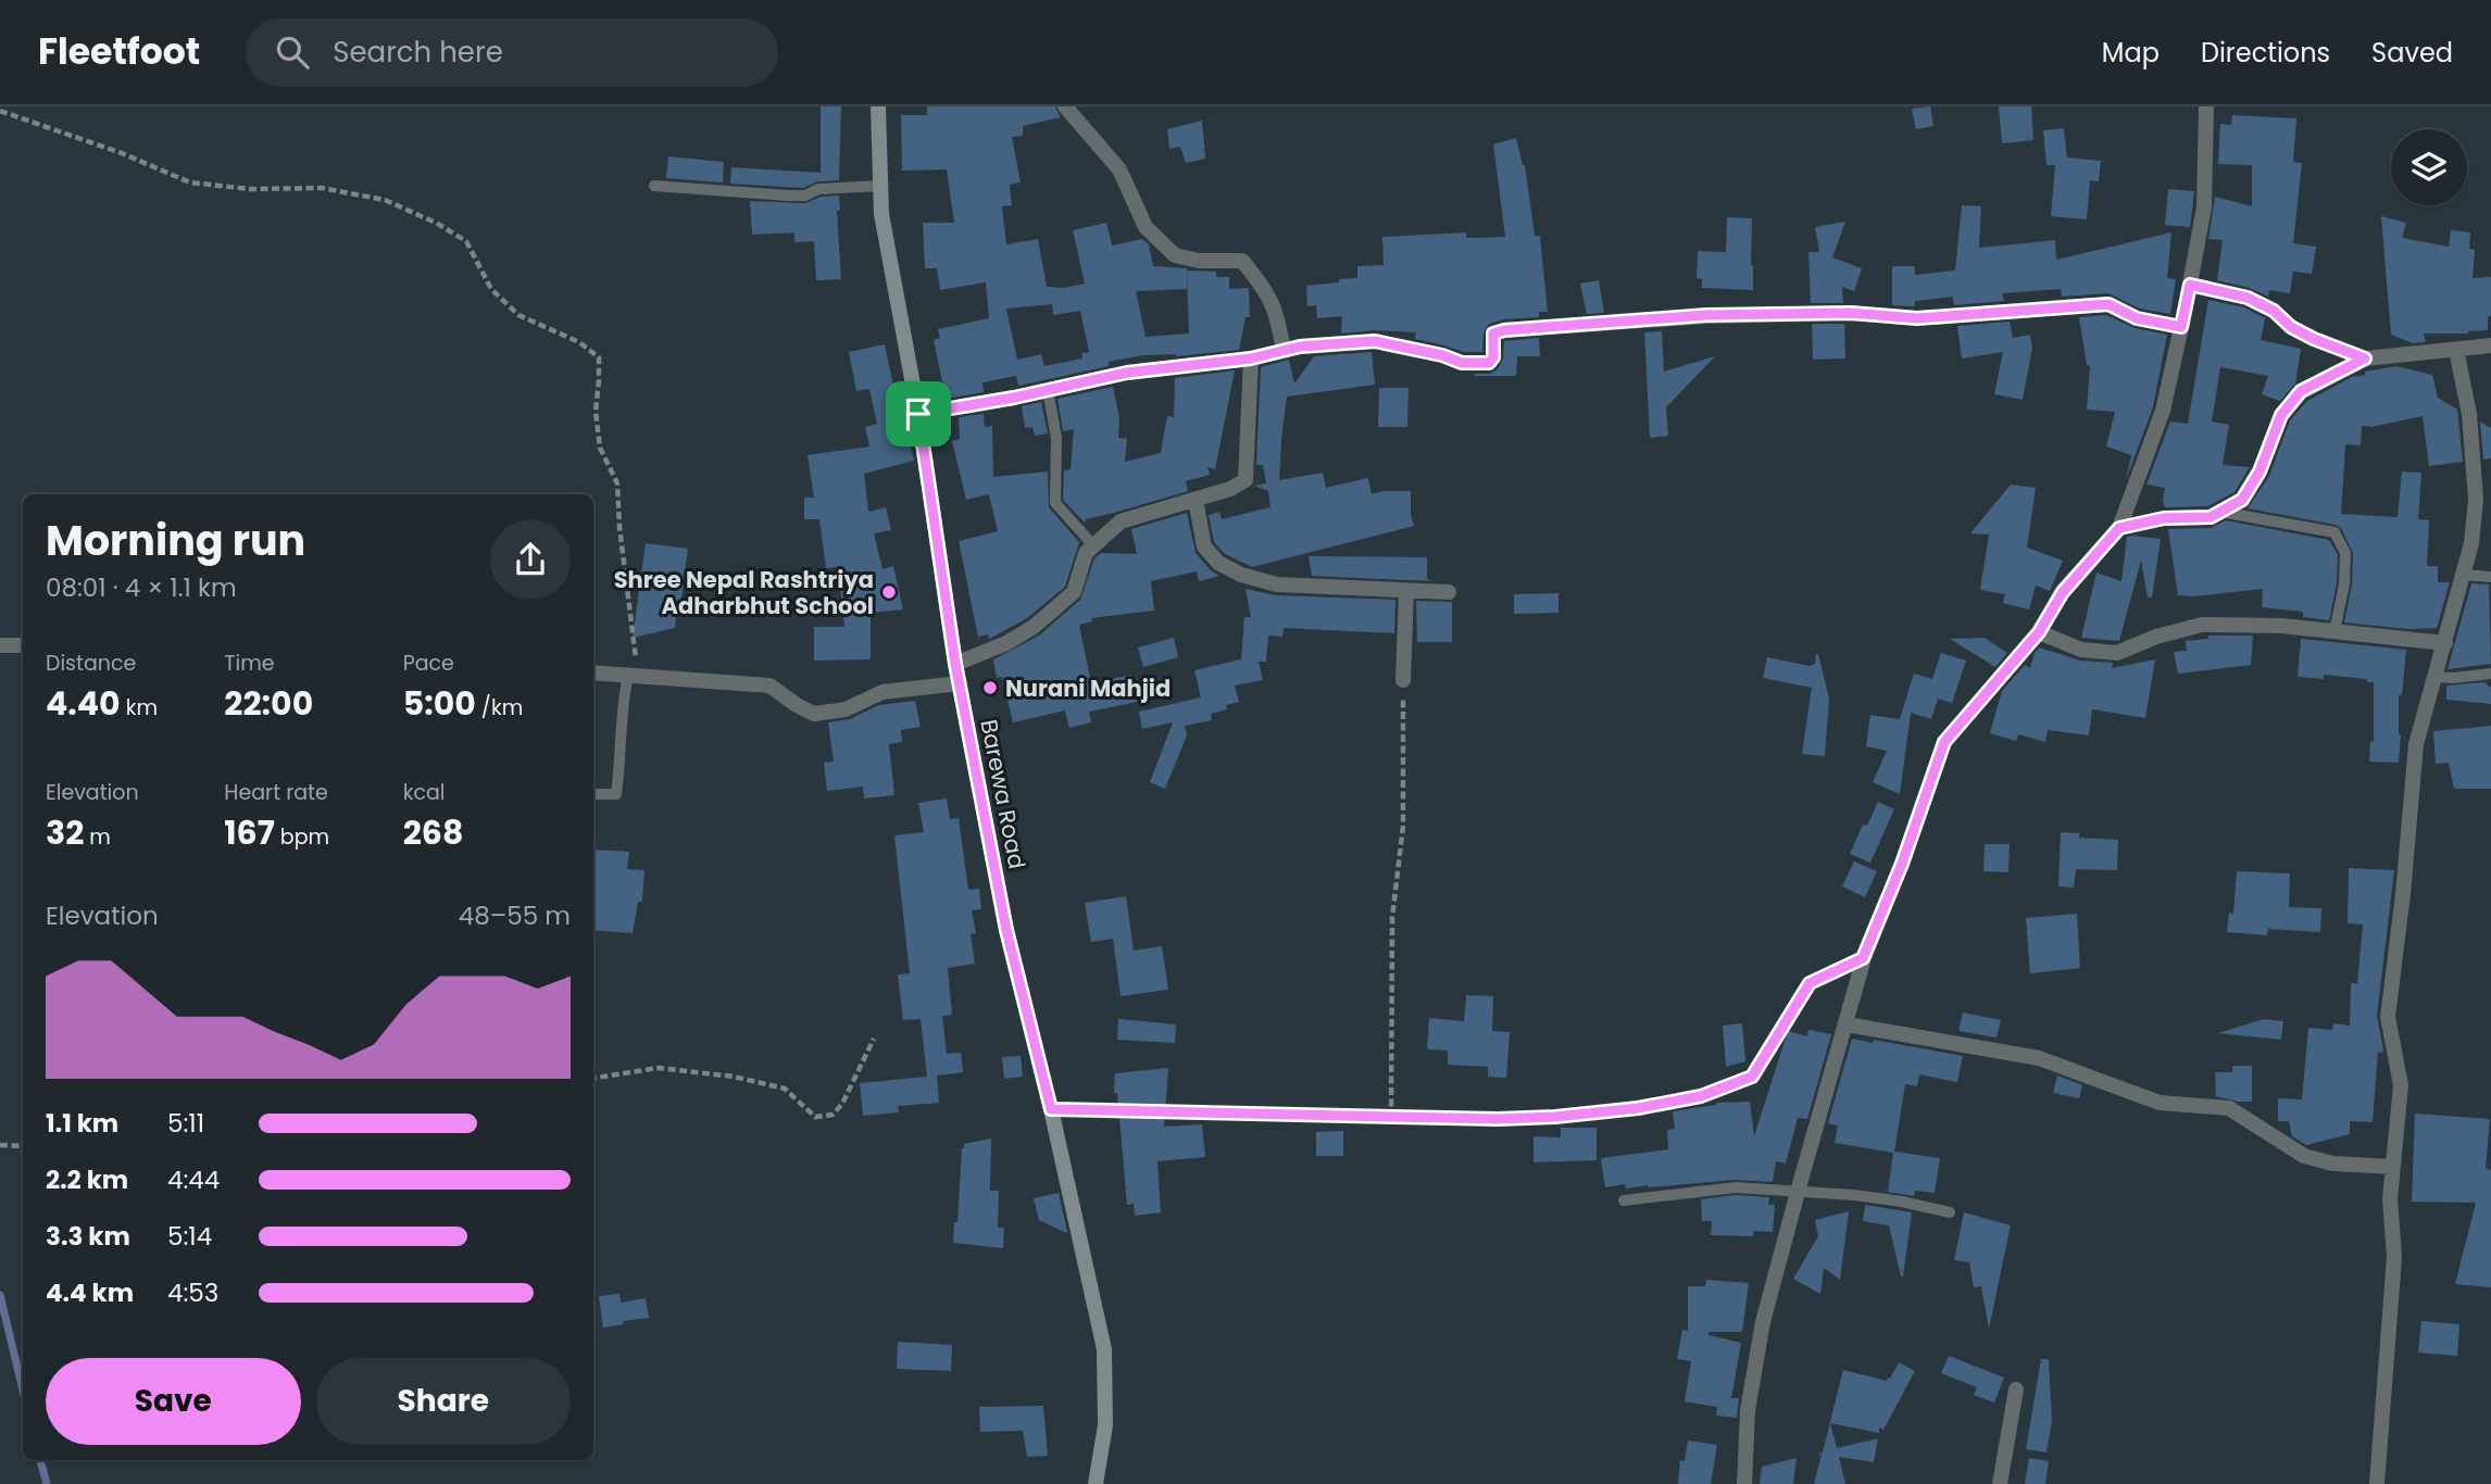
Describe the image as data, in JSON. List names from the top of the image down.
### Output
{
  "streets": {
    "main road": ["Barewa Road"]
  },
  "places": ["Shree Nepal Rashtriya Adharbhut School", "Nurani Mahjid"],
  "page": {
    "header": "Fleetfoot",
    "search": "Search here",
    "nav": ["Map", "Directions", "Saved"],
    "heading": ["Morning run", "08:01 · 4 × 1.1 km"],
    "stats": [
      ["Distance", "4.40 km"],
      ["Time", "22:00"],
      ["Pace", "5:00 /km"],
      ["Elevation", "32 m"],
      ["Heart rate", "167 bpm"],
      ["kcal", "268"]
    ],
    "chart": ["Elevation", "48–55 m"],
    "list": [
      {
        "name": "1.1 km",
        "note": "5:11"
      },
      {
        "name": "2.2 km",
        "note": "4:44"
      },
      {
        "name": "3.3 km",
        "note": "5:14"
      },
      {
        "name": "4.4 km",
        "note": "4:53"
      }
    ],
    "buttons": ["Save", "Share"]
  }
}
